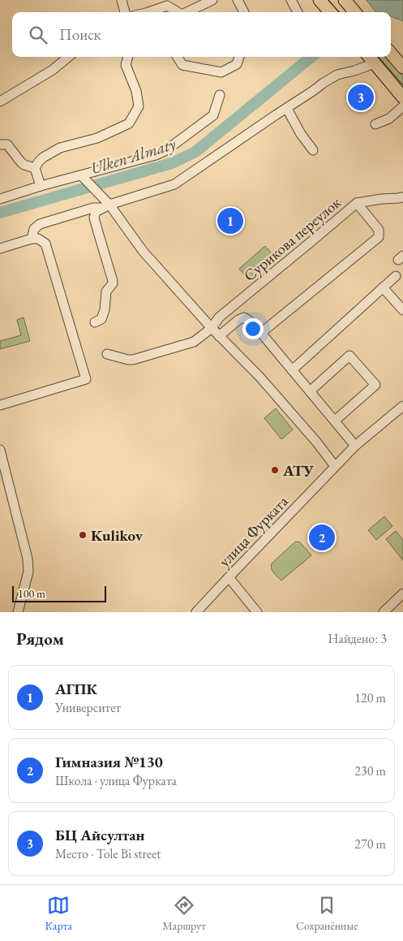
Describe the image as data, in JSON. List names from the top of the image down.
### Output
{
  "streets": {
    "street": ["Сурикова переулок", "улица Фурката"]
  },
  "water": ["Ulken Almaty"],
  "places": ["АТУ", "Kulikov"],
  "scale_bar": "100 m",
  "page": {
    "search": "Поиск",
    "pins": ["3", "1", "2"],
    "scale": "100 m",
    "heading": ["Рядом", "Найдено: 3"],
    "list": [
      {
        "mark": "1",
        "name": "АГПК",
        "note": "Университет",
        "value": "120 m"
      },
      {
        "mark": "2",
        "name": "Гимназия №130",
        "note": "Школа · улица Фурката",
        "value": "230 m"
      },
      {
        "mark": "3",
        "name": "БЦ Айсултан",
        "note": "Место · Tole Bi street",
        "value": "270 m"
      }
    ],
    "nav": ["Карта", "Маршрут", "Сохранённые"]
  }
}
